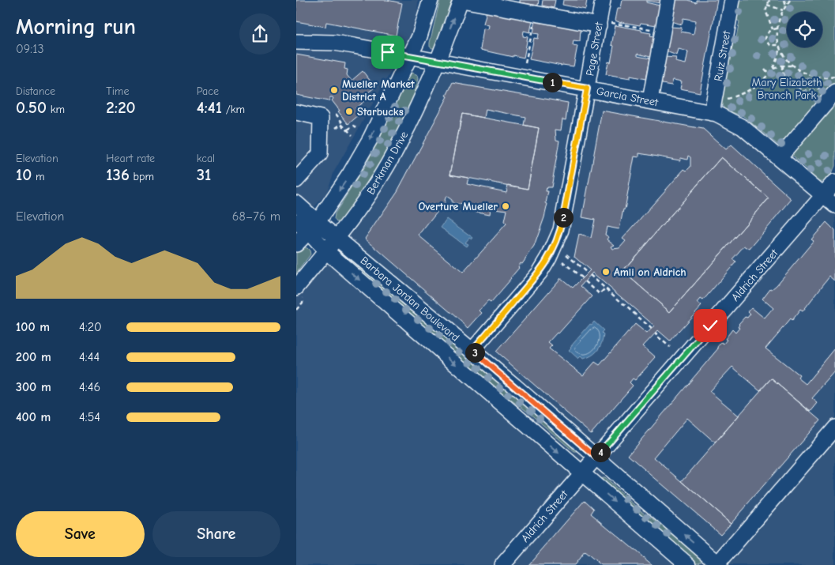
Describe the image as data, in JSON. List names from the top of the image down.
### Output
{
  "streets": {
    "street": [
      "Page Street",
      "Ruiz Street",
      "Garcia Street",
      "Berkman Drive",
      "Aldrich Street",
      "Barbara Jordan Boulevard"
    ]
  },
  "crossings": [
    ["Page Street", "Garcia Street"],
    ["Page Street", "Barbara Jordan Boulevard"],
    ["Ruiz Street", "Garcia Street"],
    ["Garcia Street", "Berkman Drive"],
    ["Garcia Street", "Aldrich Street"],
    ["Berkman Drive", "Barbara Jordan Boulevard"],
    ["Aldrich Street", "Barbara Jordan Boulevard"]
  ],
  "parks": ["Mary Elizabeth Branch Park"],
  "places": [
    "Mueller Market District A",
    "Starbucks",
    "Overture Mueller",
    "Amli on Aldrich"
  ],
  "page": {
    "heading": ["Morning run", "09:13"],
    "stats": [
      ["Distance", "0.50 km"],
      ["Time", "2:20"],
      ["Pace", "4:41 /km"],
      ["Elevation", "10 m"],
      ["Heart rate", "136 bpm"],
      ["kcal", "31"]
    ],
    "pins": [
      "1",
      "2",
      "3",
      "4"
    ],
    "chart": ["Elevation", "68–76 m"],
    "list": [
      {
        "name": "100 m",
        "note": "4:20"
      },
      {
        "name": "200 m",
        "note": "4:44"
      },
      {
        "name": "300 m",
        "note": "4:46"
      },
      {
        "name": "400 m",
        "note": "4:54"
      }
    ],
    "buttons": ["Save", "Share"]
  }
}
